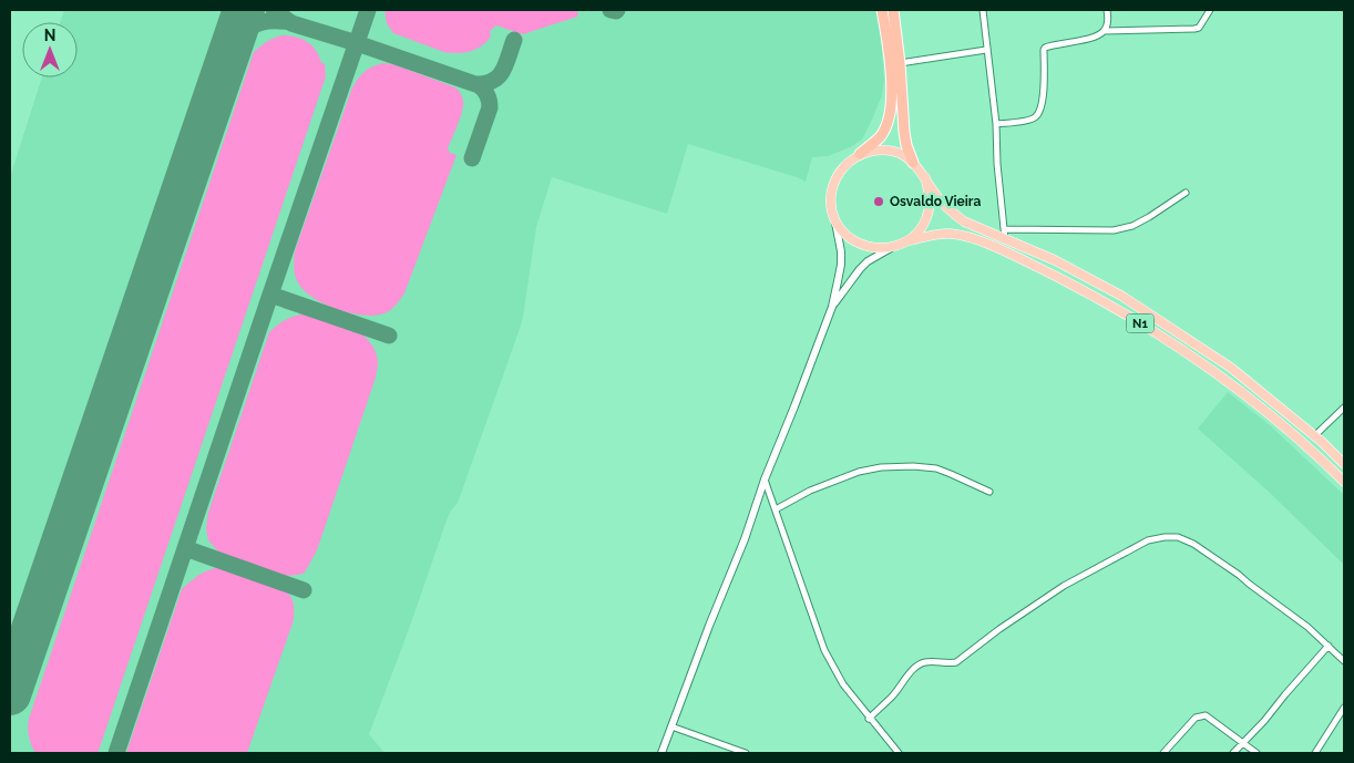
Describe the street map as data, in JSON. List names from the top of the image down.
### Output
{
  "streets": {
    "main road": ["N1"]
  },
  "places": ["Osvaldo Vieira"],
  "north": "top"
}
